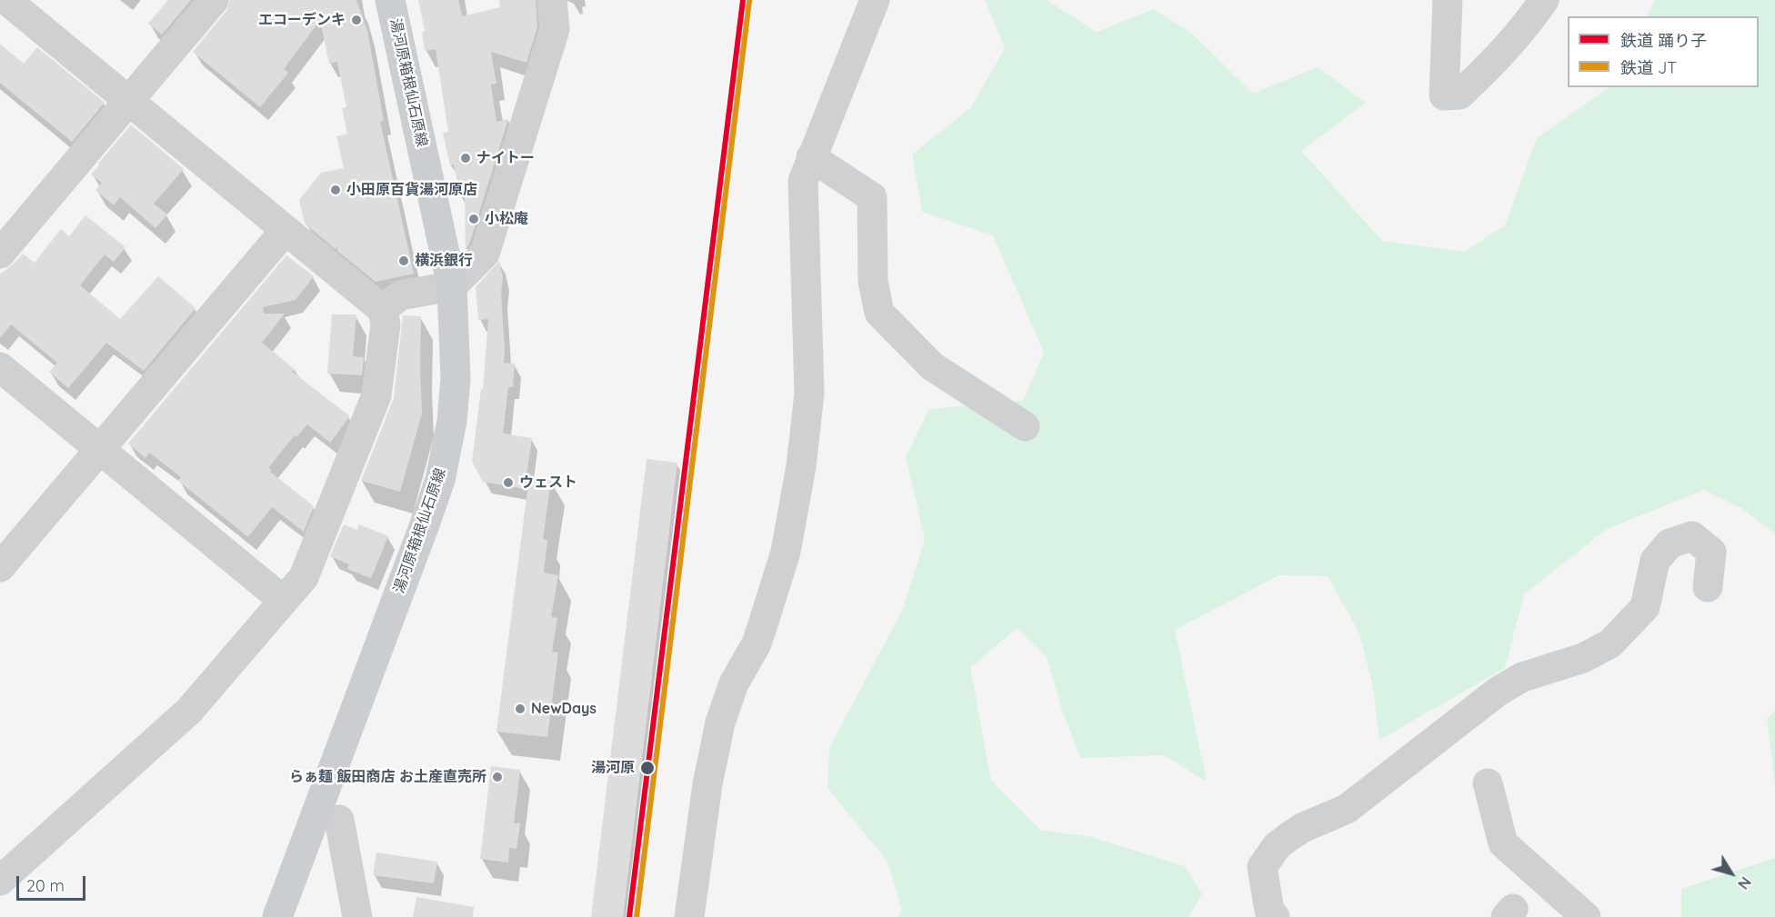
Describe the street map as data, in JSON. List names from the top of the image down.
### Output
{
  "streets": {
    "main road": ["湯河原箱根仙石原線"]
  },
  "places": [
    "エコーデンキ",
    "ナイトー",
    "小田原百貨湯河原店",
    "小松庵",
    "横浜銀行",
    "ウェスト",
    "NewDays",
    "湯河原",
    "らぁ麺 飯田商店 お土産直売所"
  ],
  "lines": ["rail line 踊り子", "rail line JT"],
  "legend": ["鉄道 踊り子", "鉄道 JT"],
  "scale_bar": "20 m",
  "north": "bottom right"
}
